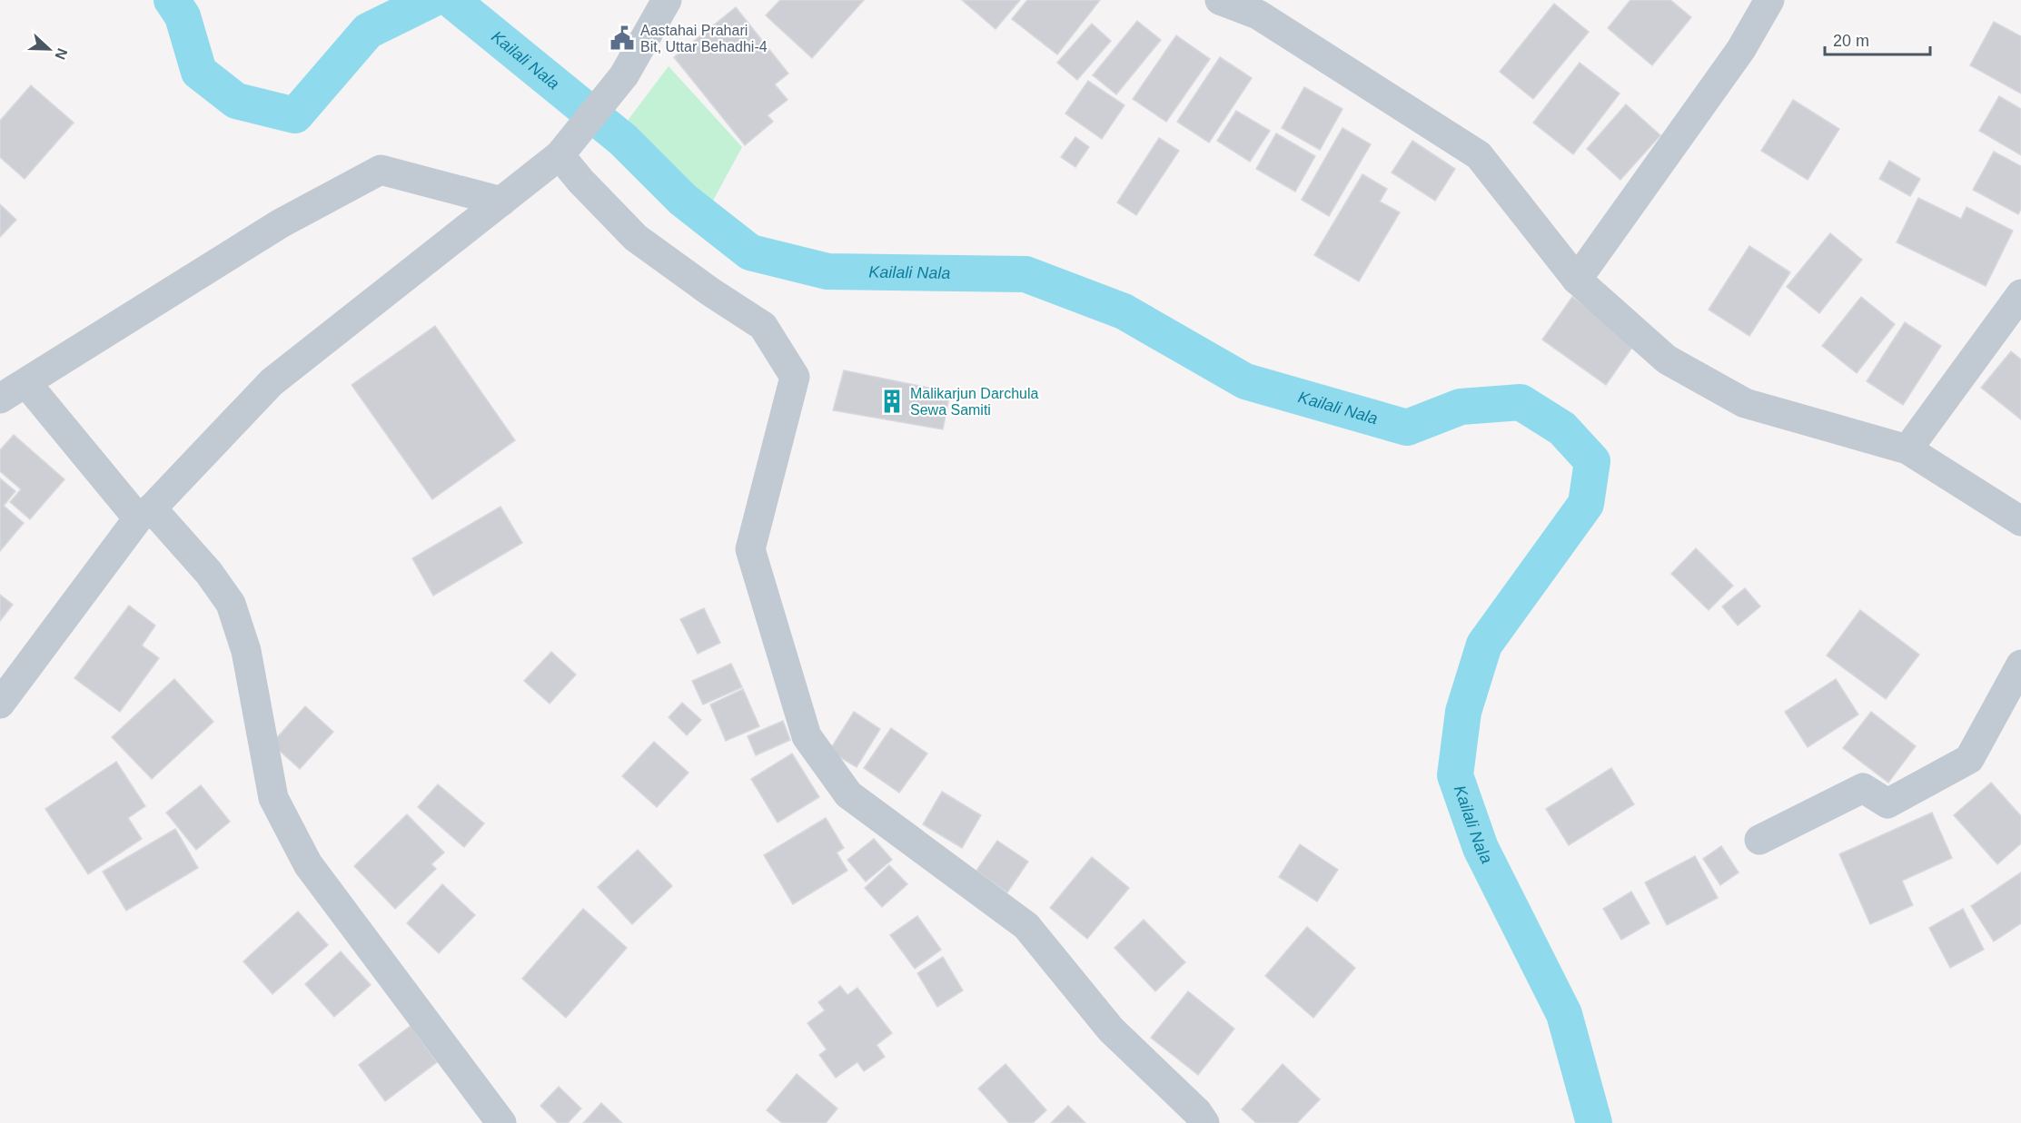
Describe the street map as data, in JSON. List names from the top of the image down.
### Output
{
  "water": ["Kailali Nala"],
  "places": {
    "public building": ["Aastahai Prahari Bit, Uttar Behadhi-4"],
    "building": ["Malikarjun Darchula Sewa Samiti"]
  },
  "scale_bar": "20 m",
  "north": "right"
}
